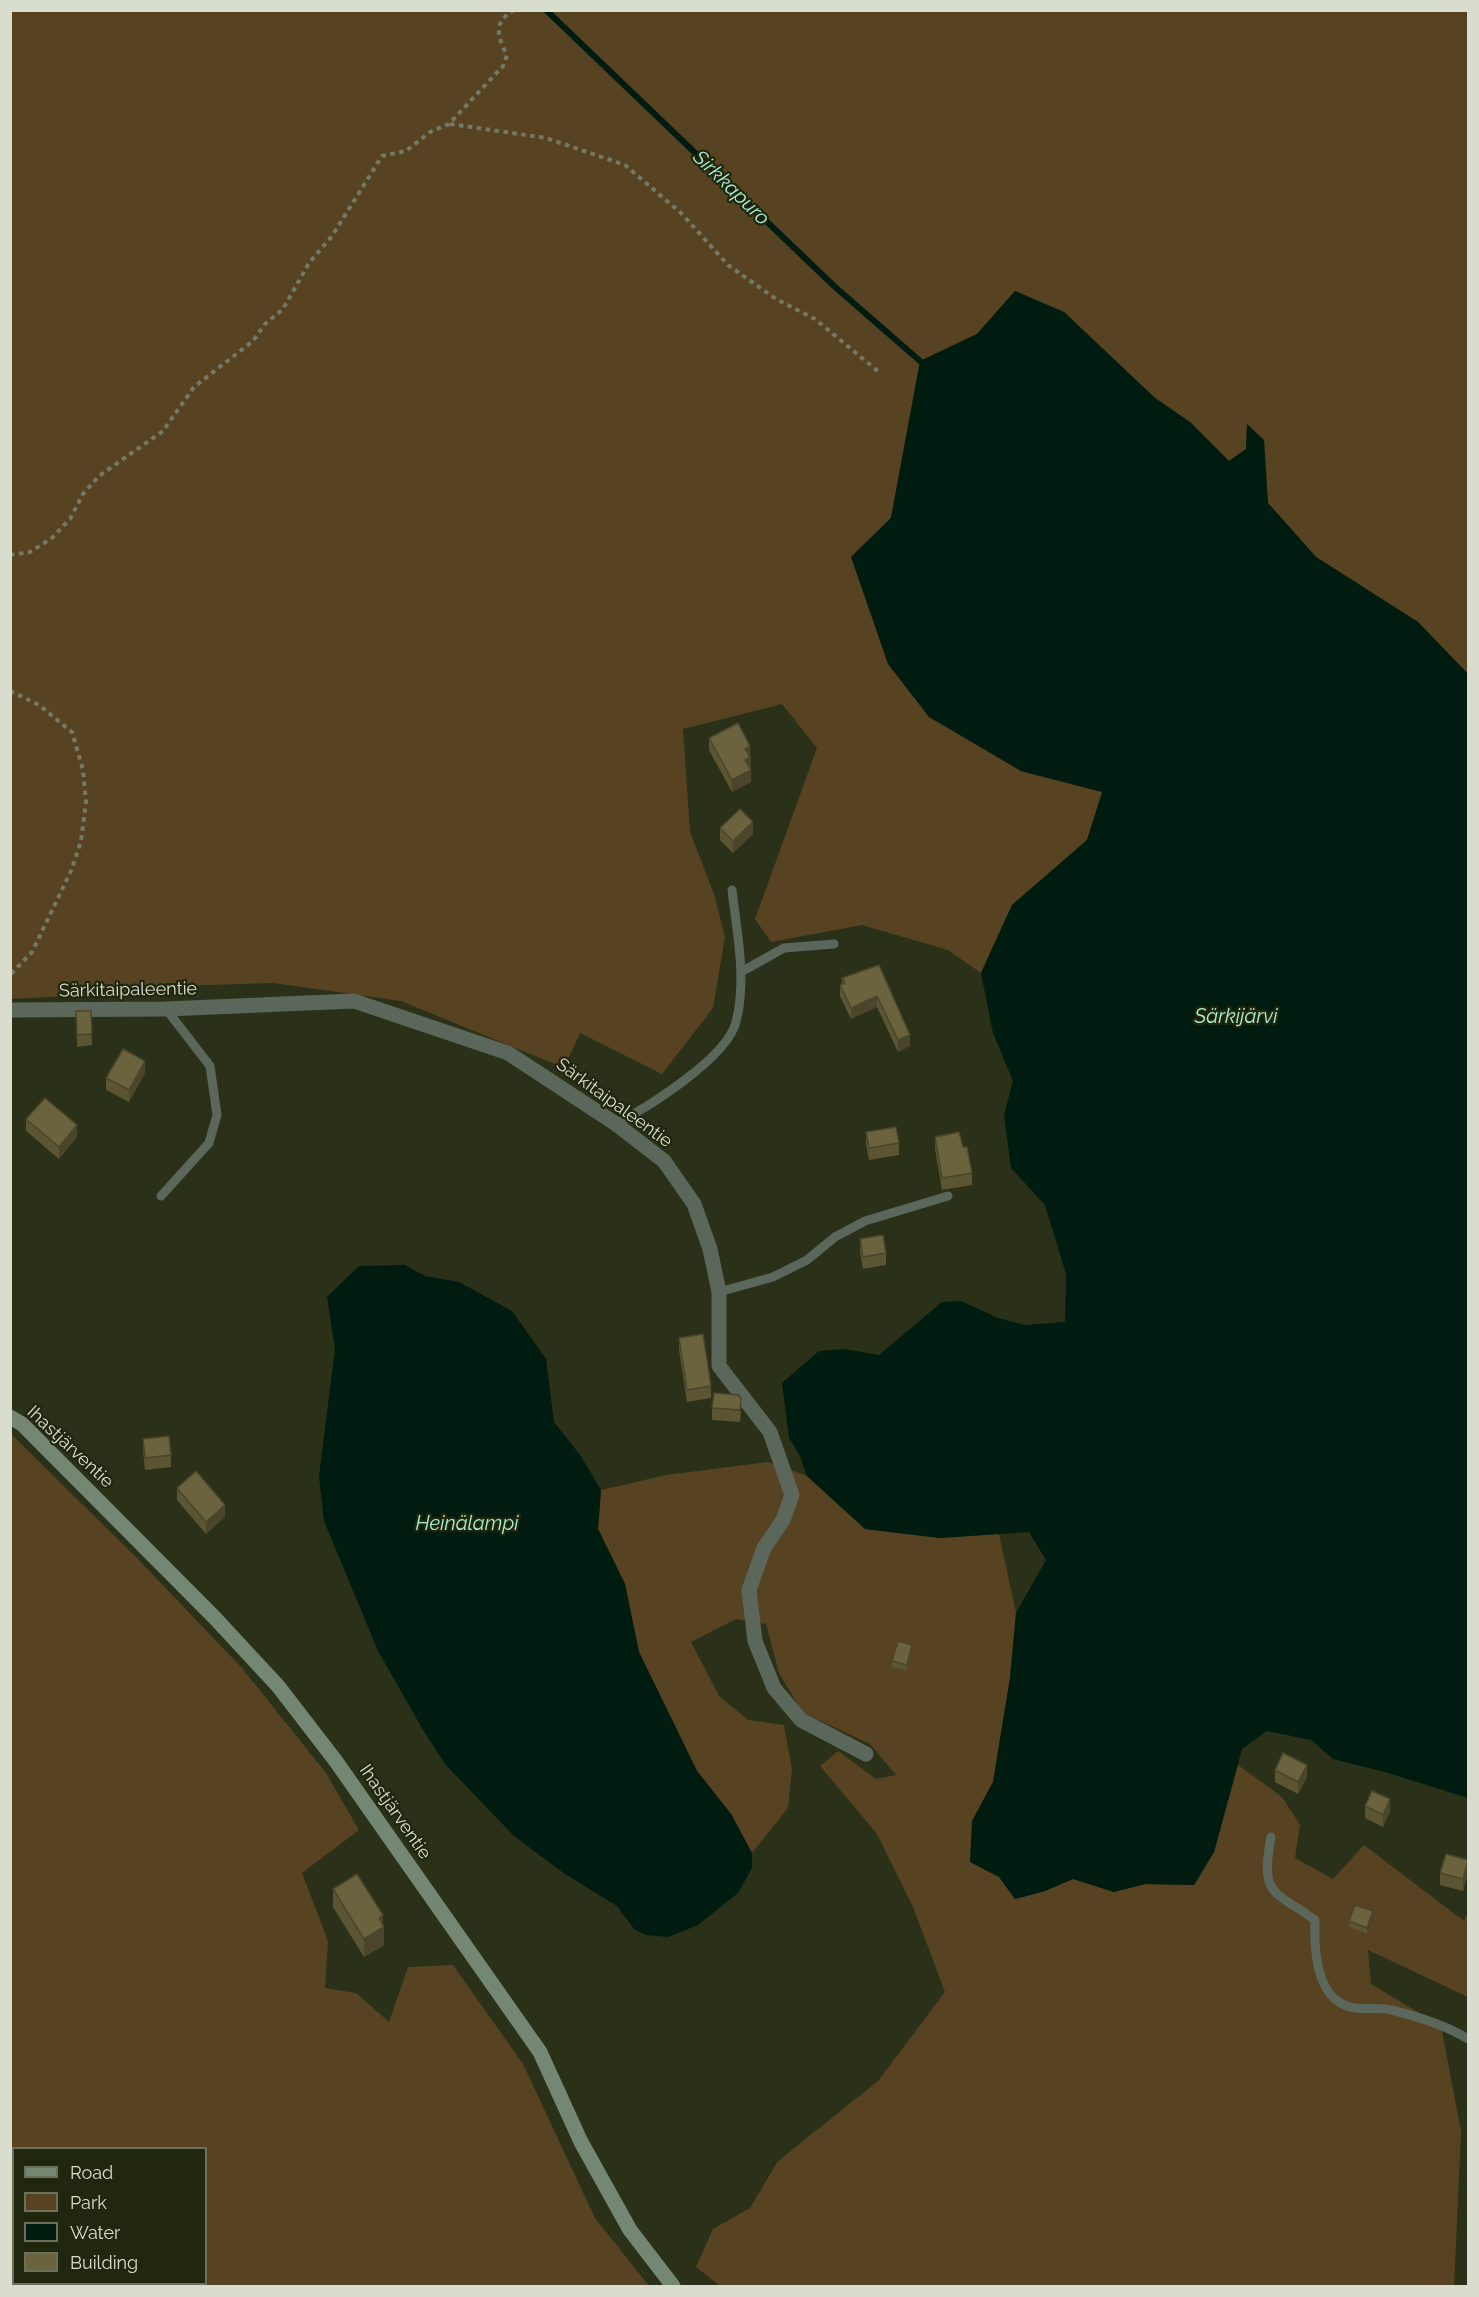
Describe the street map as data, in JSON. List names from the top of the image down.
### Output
{
  "streets": {
    "street": ["Särkitaipaleentie", "Ihastjärventie"]
  },
  "water": ["Sirkkapuro", "Särkijärvi", "Heinälampi"],
  "legend": [
    "Road",
    "Park",
    "Water",
    "Building"
  ]
}
